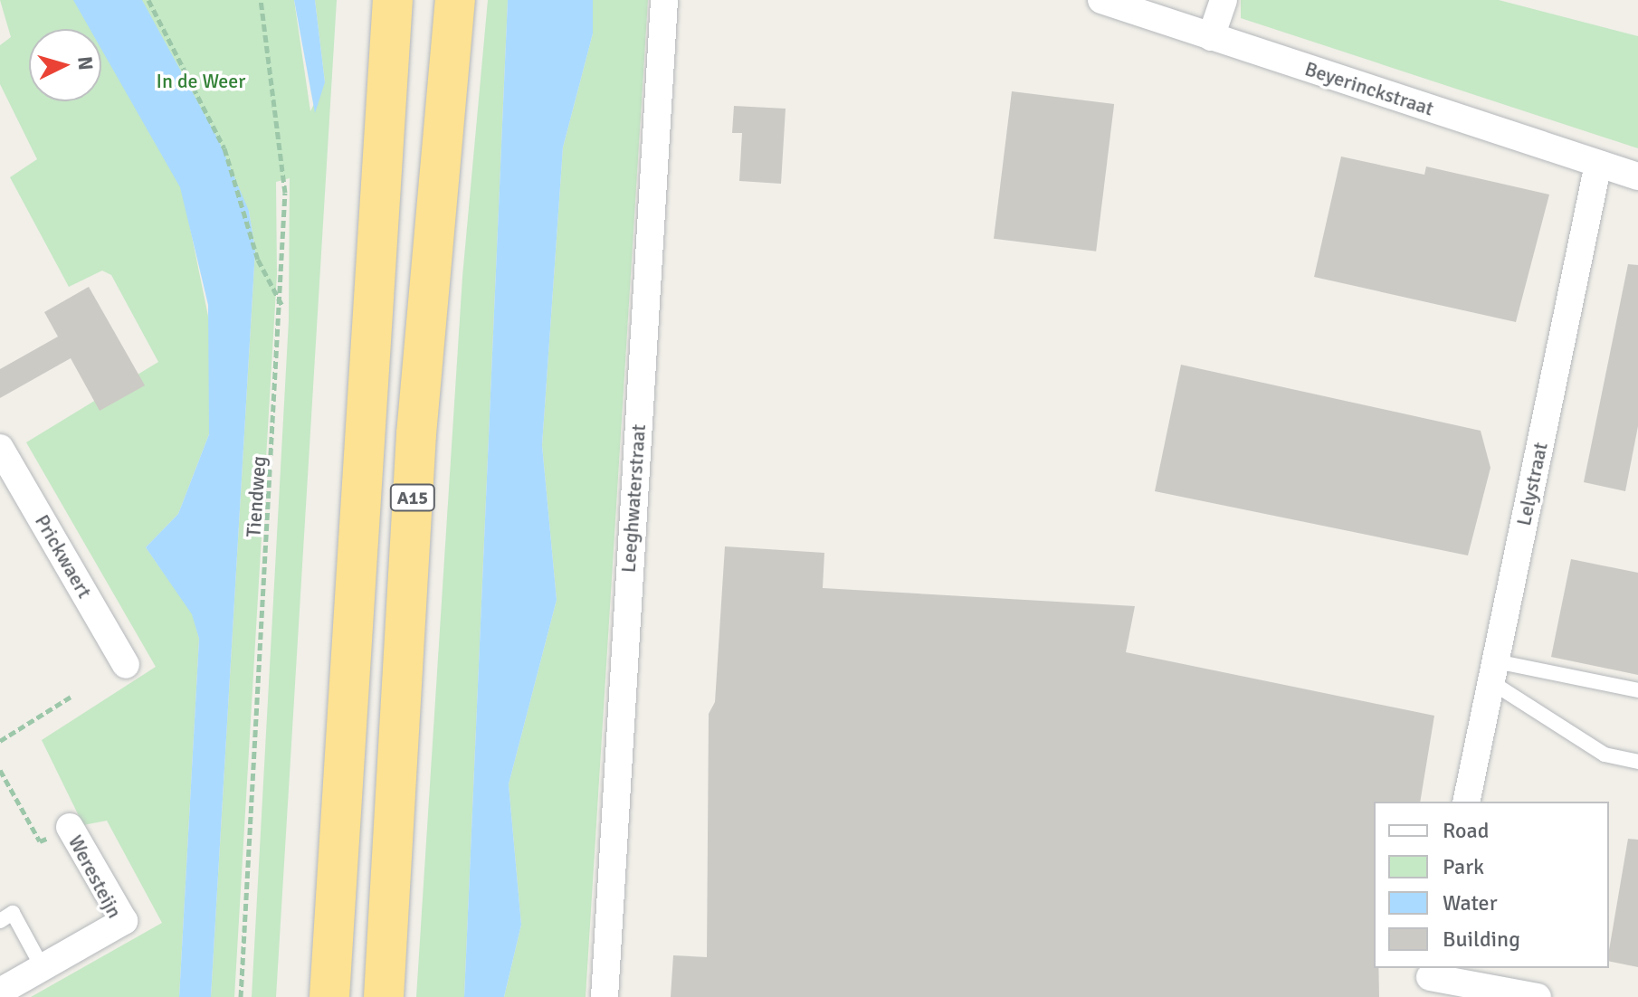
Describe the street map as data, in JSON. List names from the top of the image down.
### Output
{
  "streets": {
    "highway": ["A15"],
    "street": [
      "Beyerinckstraat",
      "Lelystraat",
      "Leeghwaterstraat",
      "Prickwaert",
      "Weresteijn"
    ],
    "path": ["Tiendweg"]
  },
  "crossings": [
    ["Beyerinckstraat", "Lelystraat"]
  ],
  "parks": ["In de Weer"],
  "legend": [
    "Road",
    "Park",
    "Water",
    "Building"
  ],
  "north": "right"
}
